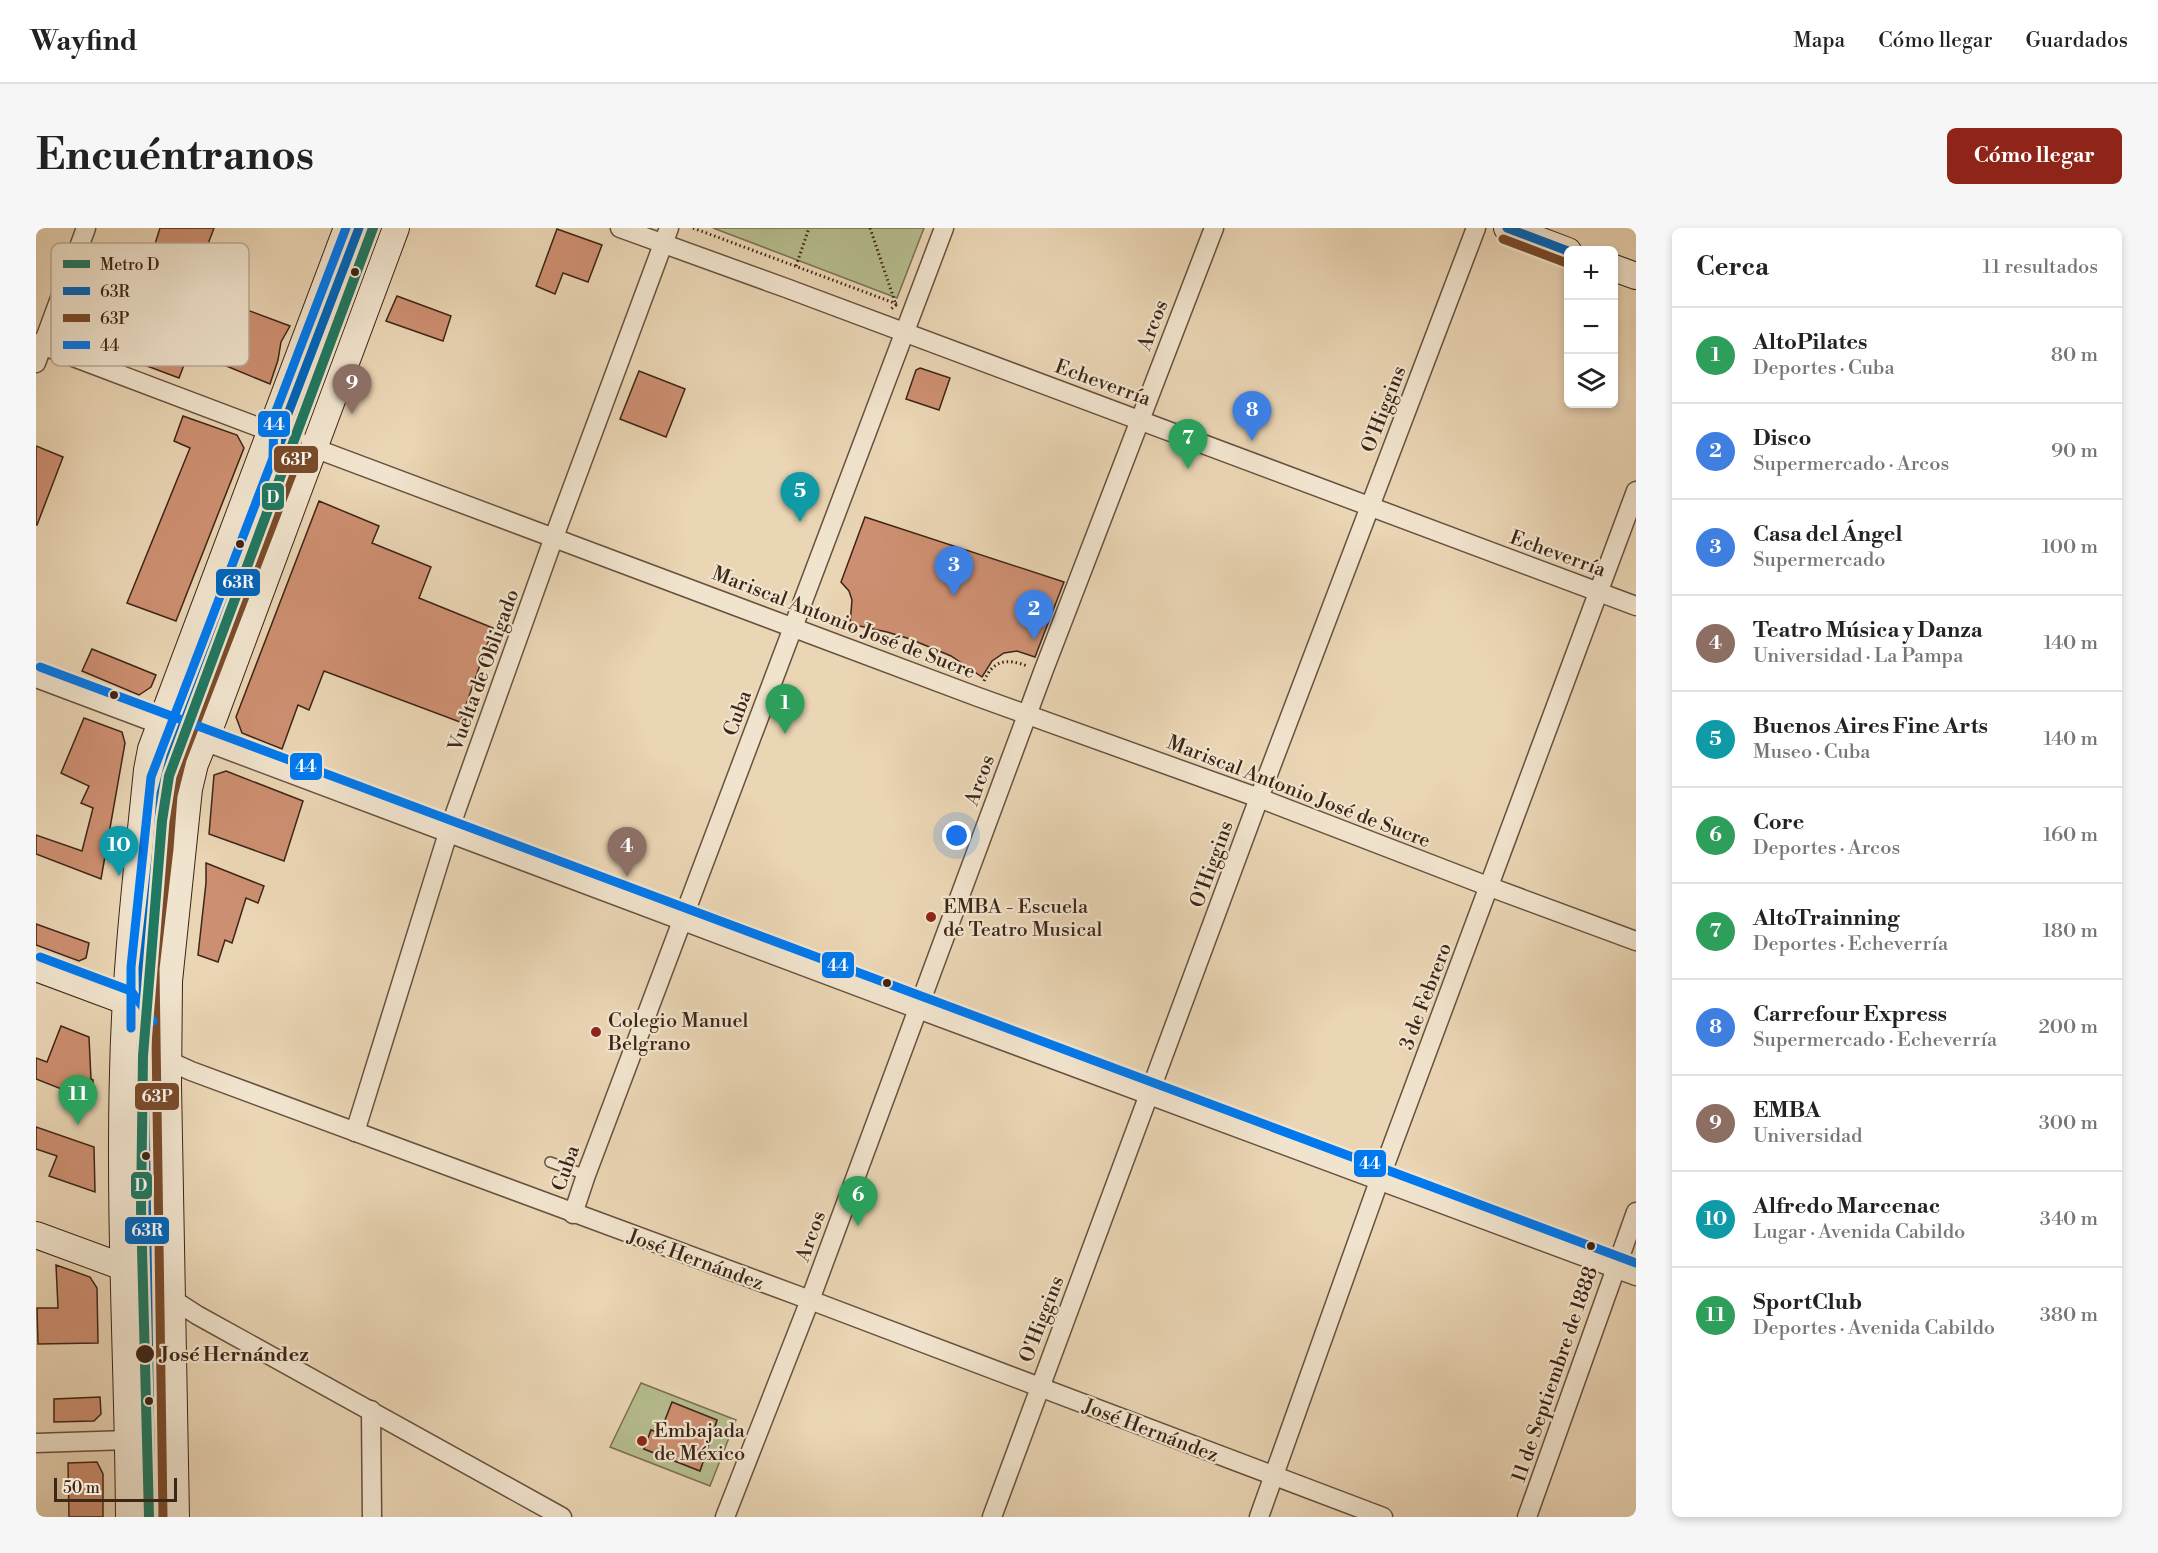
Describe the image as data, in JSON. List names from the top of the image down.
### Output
{
  "streets": {
    "street": [
      "Arcos",
      "Echeverría",
      "O'Higgins",
      "Mariscal Antonio José de Sucre",
      "Vuelta de Obligado",
      "Cuba",
      "3 de Febrero",
      "José Hernández",
      "11 de Septiembre de 1888"
    ]
  },
  "crossings": [
    ["Arcos", "Echeverría"],
    ["Arcos", "Mariscal Antonio José de Sucre"],
    ["Arcos", "José Hernández"],
    ["Echeverría", "O'Higgins"],
    ["Echeverría", "Vuelta de Obligado"],
    ["Echeverría", "Cuba"],
    ["Echeverría", "3 de Febrero"],
    ["O'Higgins", "Mariscal Antonio José de Sucre"],
    ["O'Higgins", "José Hernández"],
    ["Mariscal Antonio José de Sucre", "Vuelta de Obligado"],
    ["Mariscal Antonio José de Sucre", "Cuba"],
    ["Mariscal Antonio José de Sucre", "3 de Febrero"],
    ["Vuelta de Obligado", "José Hernández"],
    ["Cuba", "José Hernández"],
    ["3 de Febrero", "José Hernández"]
  ],
  "places": [
    "EMBA - Escuela de Teatro Musical",
    "Colegio Manuel Belgrano",
    "José Hernández",
    "Embajada de México"
  ],
  "lines": [
    "metro line D",
    "transit line 63R",
    "transit line 44",
    "transit line 63P"
  ],
  "legend": [
    "Metro D",
    "63R",
    "63P",
    "44"
  ],
  "scale_bar": "50 m",
  "page": {
    "header": "Wayfind",
    "nav": ["Mapa", "Cómo llegar", "Guardados"],
    "buttons": "Cómo llegar",
    "title": "Encuéntranos",
    "heading": ["Cerca", "11 resultados"],
    "map_buttons": ["+", "−"],
    "list": [
      {
        "mark": "1",
        "name": "AltoPilates",
        "note": "Deportes · Cuba",
        "value": "80 m"
      },
      {
        "mark": "2",
        "name": "Disco",
        "note": "Supermercado · Arcos",
        "value": "90 m"
      },
      {
        "mark": "3",
        "name": "Casa del Ángel",
        "note": "Supermercado",
        "value": "100 m"
      },
      {
        "mark": "4",
        "name": "Teatro Música y Danza",
        "note": "Universidad · La Pampa",
        "value": "140 m"
      },
      {
        "mark": "5",
        "name": "Buenos Aires Fine Arts",
        "note": "Museo · Cuba",
        "value": "140 m"
      },
      {
        "mark": "6",
        "name": "Core",
        "note": "Deportes · Arcos",
        "value": "160 m"
      },
      {
        "mark": "7",
        "name": "AltoTrainning",
        "note": "Deportes · Echeverría",
        "value": "180 m"
      },
      {
        "mark": "8",
        "name": "Carrefour Express",
        "note": "Supermercado · Echeverría",
        "value": "200 m"
      },
      {
        "mark": "9",
        "name": "EMBA",
        "note": "Universidad",
        "value": "300 m"
      },
      {
        "mark": "10",
        "name": "Alfredo Marcenac",
        "note": "Lugar · Avenida Cabildo",
        "value": "340 m"
      },
      {
        "mark": "11",
        "name": "SportClub",
        "note": "Deportes · Avenida Cabildo",
        "value": "380 m"
      }
    ],
    "pins": [
      "9",
      "8",
      "7",
      "5",
      "3",
      "2",
      "1",
      "10",
      "4",
      "11",
      "6"
    ],
    "scale": "50 m"
  }
}
